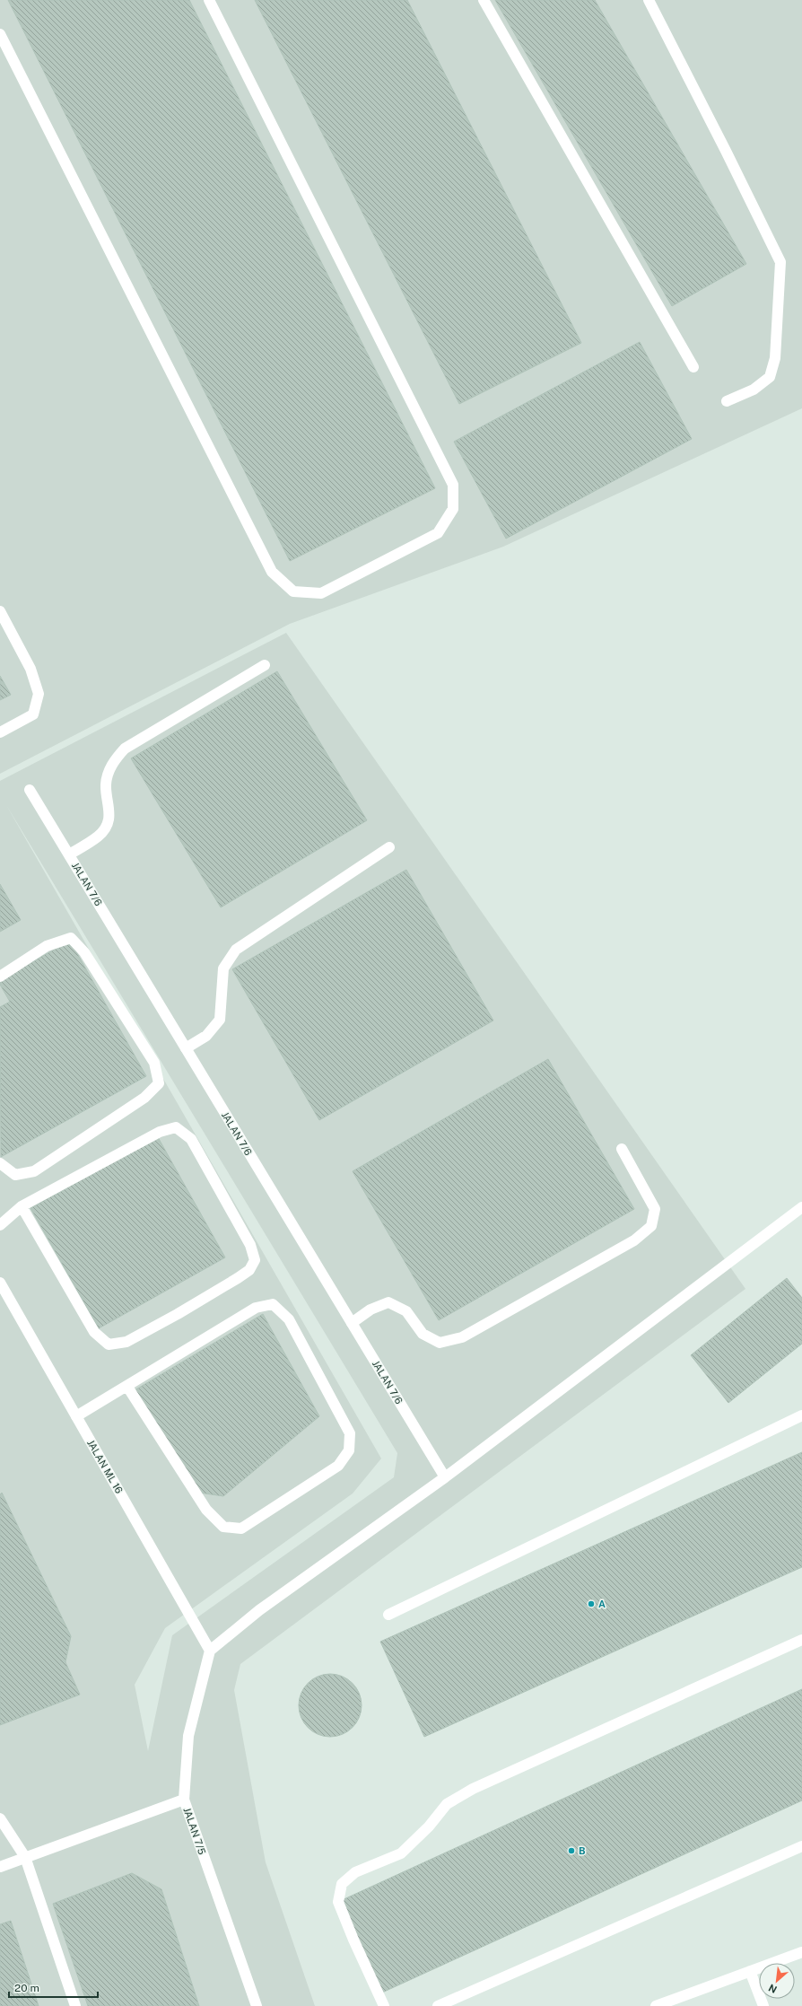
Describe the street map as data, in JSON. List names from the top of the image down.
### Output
{
  "streets": {
    "street": ["JALAN 7/6", "JALAN ML 16", "JALAN 7/5"]
  },
  "places": ["A", "B"],
  "scale_bar": "20 m",
  "north": "bottom left"
}
